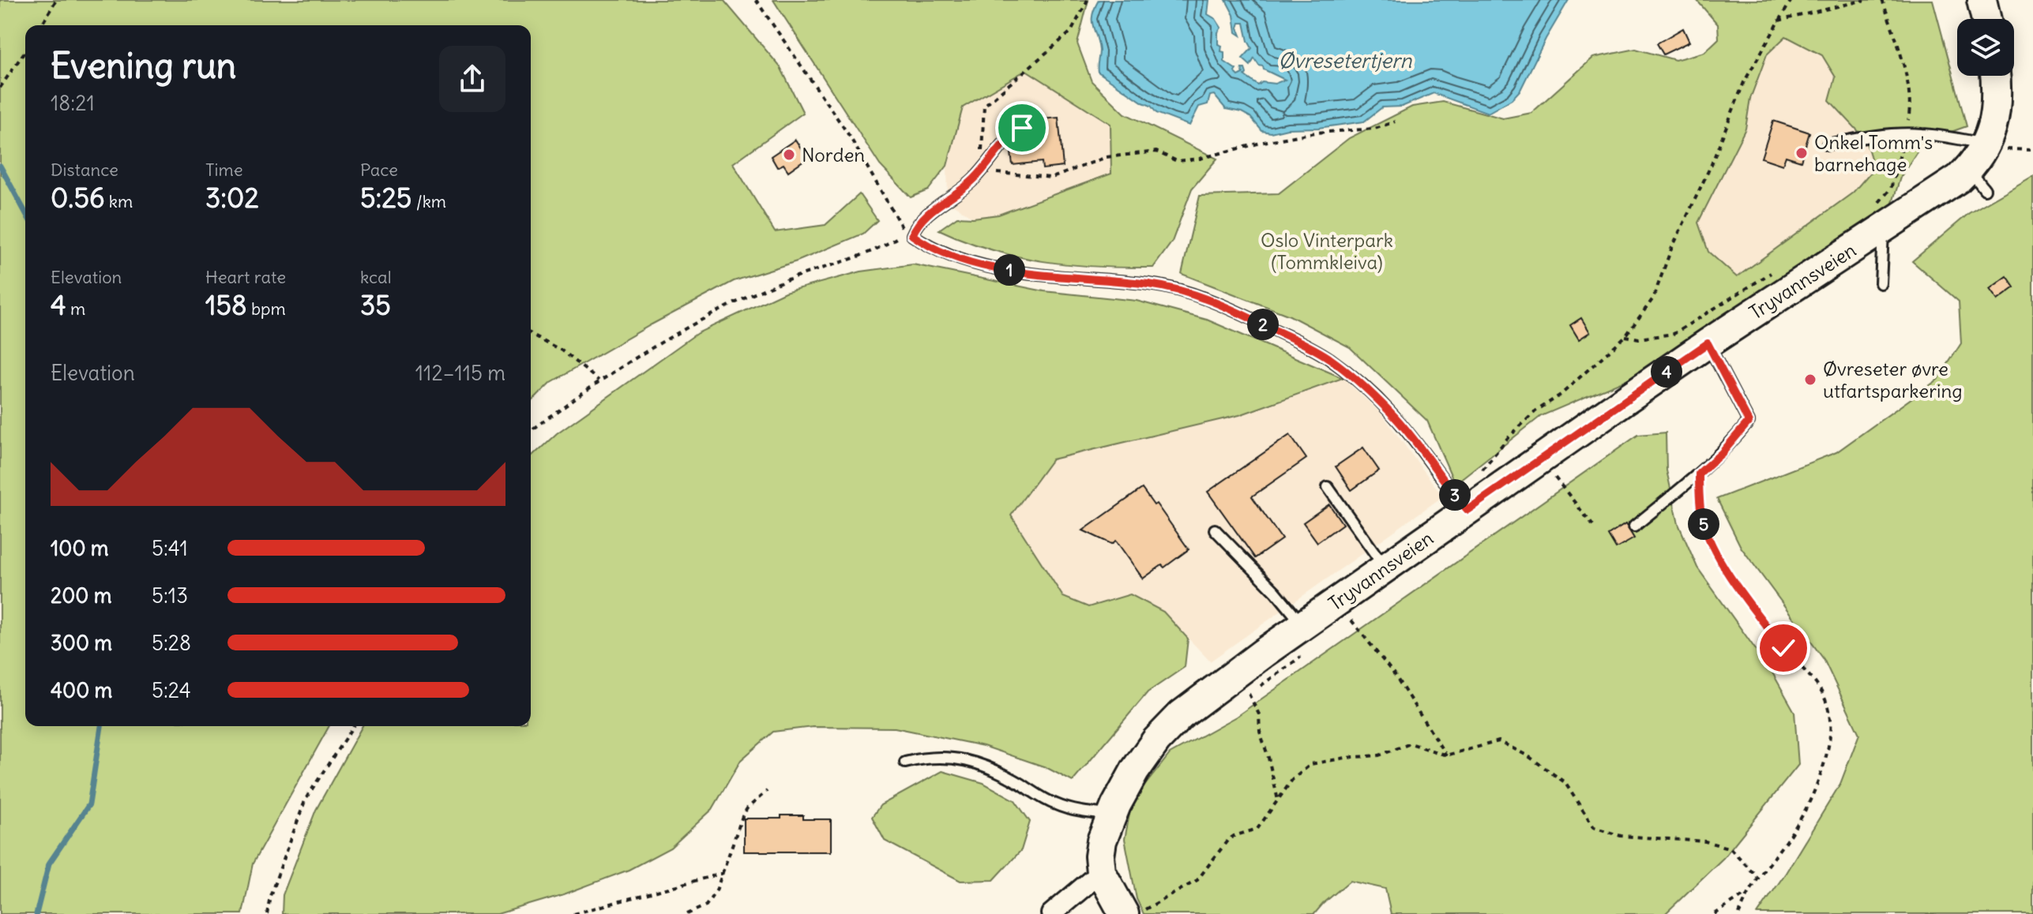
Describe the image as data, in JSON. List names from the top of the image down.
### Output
{
  "streets": {
    "street": ["Tryvannsveien"]
  },
  "water": ["Øvresetertjern"],
  "parks": ["Oslo Vinterpark (Tommkleiva)"],
  "places": ["Onkel Tomm's barnehage", "Norden", "Øvreseter øvre utfartsparkering"],
  "page": {
    "heading": ["Evening run", "18:21"],
    "stats": [
      ["Distance", "0.56 km"],
      ["Time", "3:02"],
      ["Pace", "5:25 /km"],
      ["Elevation", "4 m"],
      ["Heart rate", "158 bpm"],
      ["kcal", "35"]
    ],
    "pins": [
      "1",
      "2",
      "4",
      "3",
      "5"
    ],
    "chart": ["Elevation", "112–115 m"],
    "list": [
      {
        "name": "100 m",
        "note": "5:41"
      },
      {
        "name": "200 m",
        "note": "5:13"
      },
      {
        "name": "300 m",
        "note": "5:28"
      },
      {
        "name": "400 m",
        "note": "5:24"
      }
    ]
  }
}
